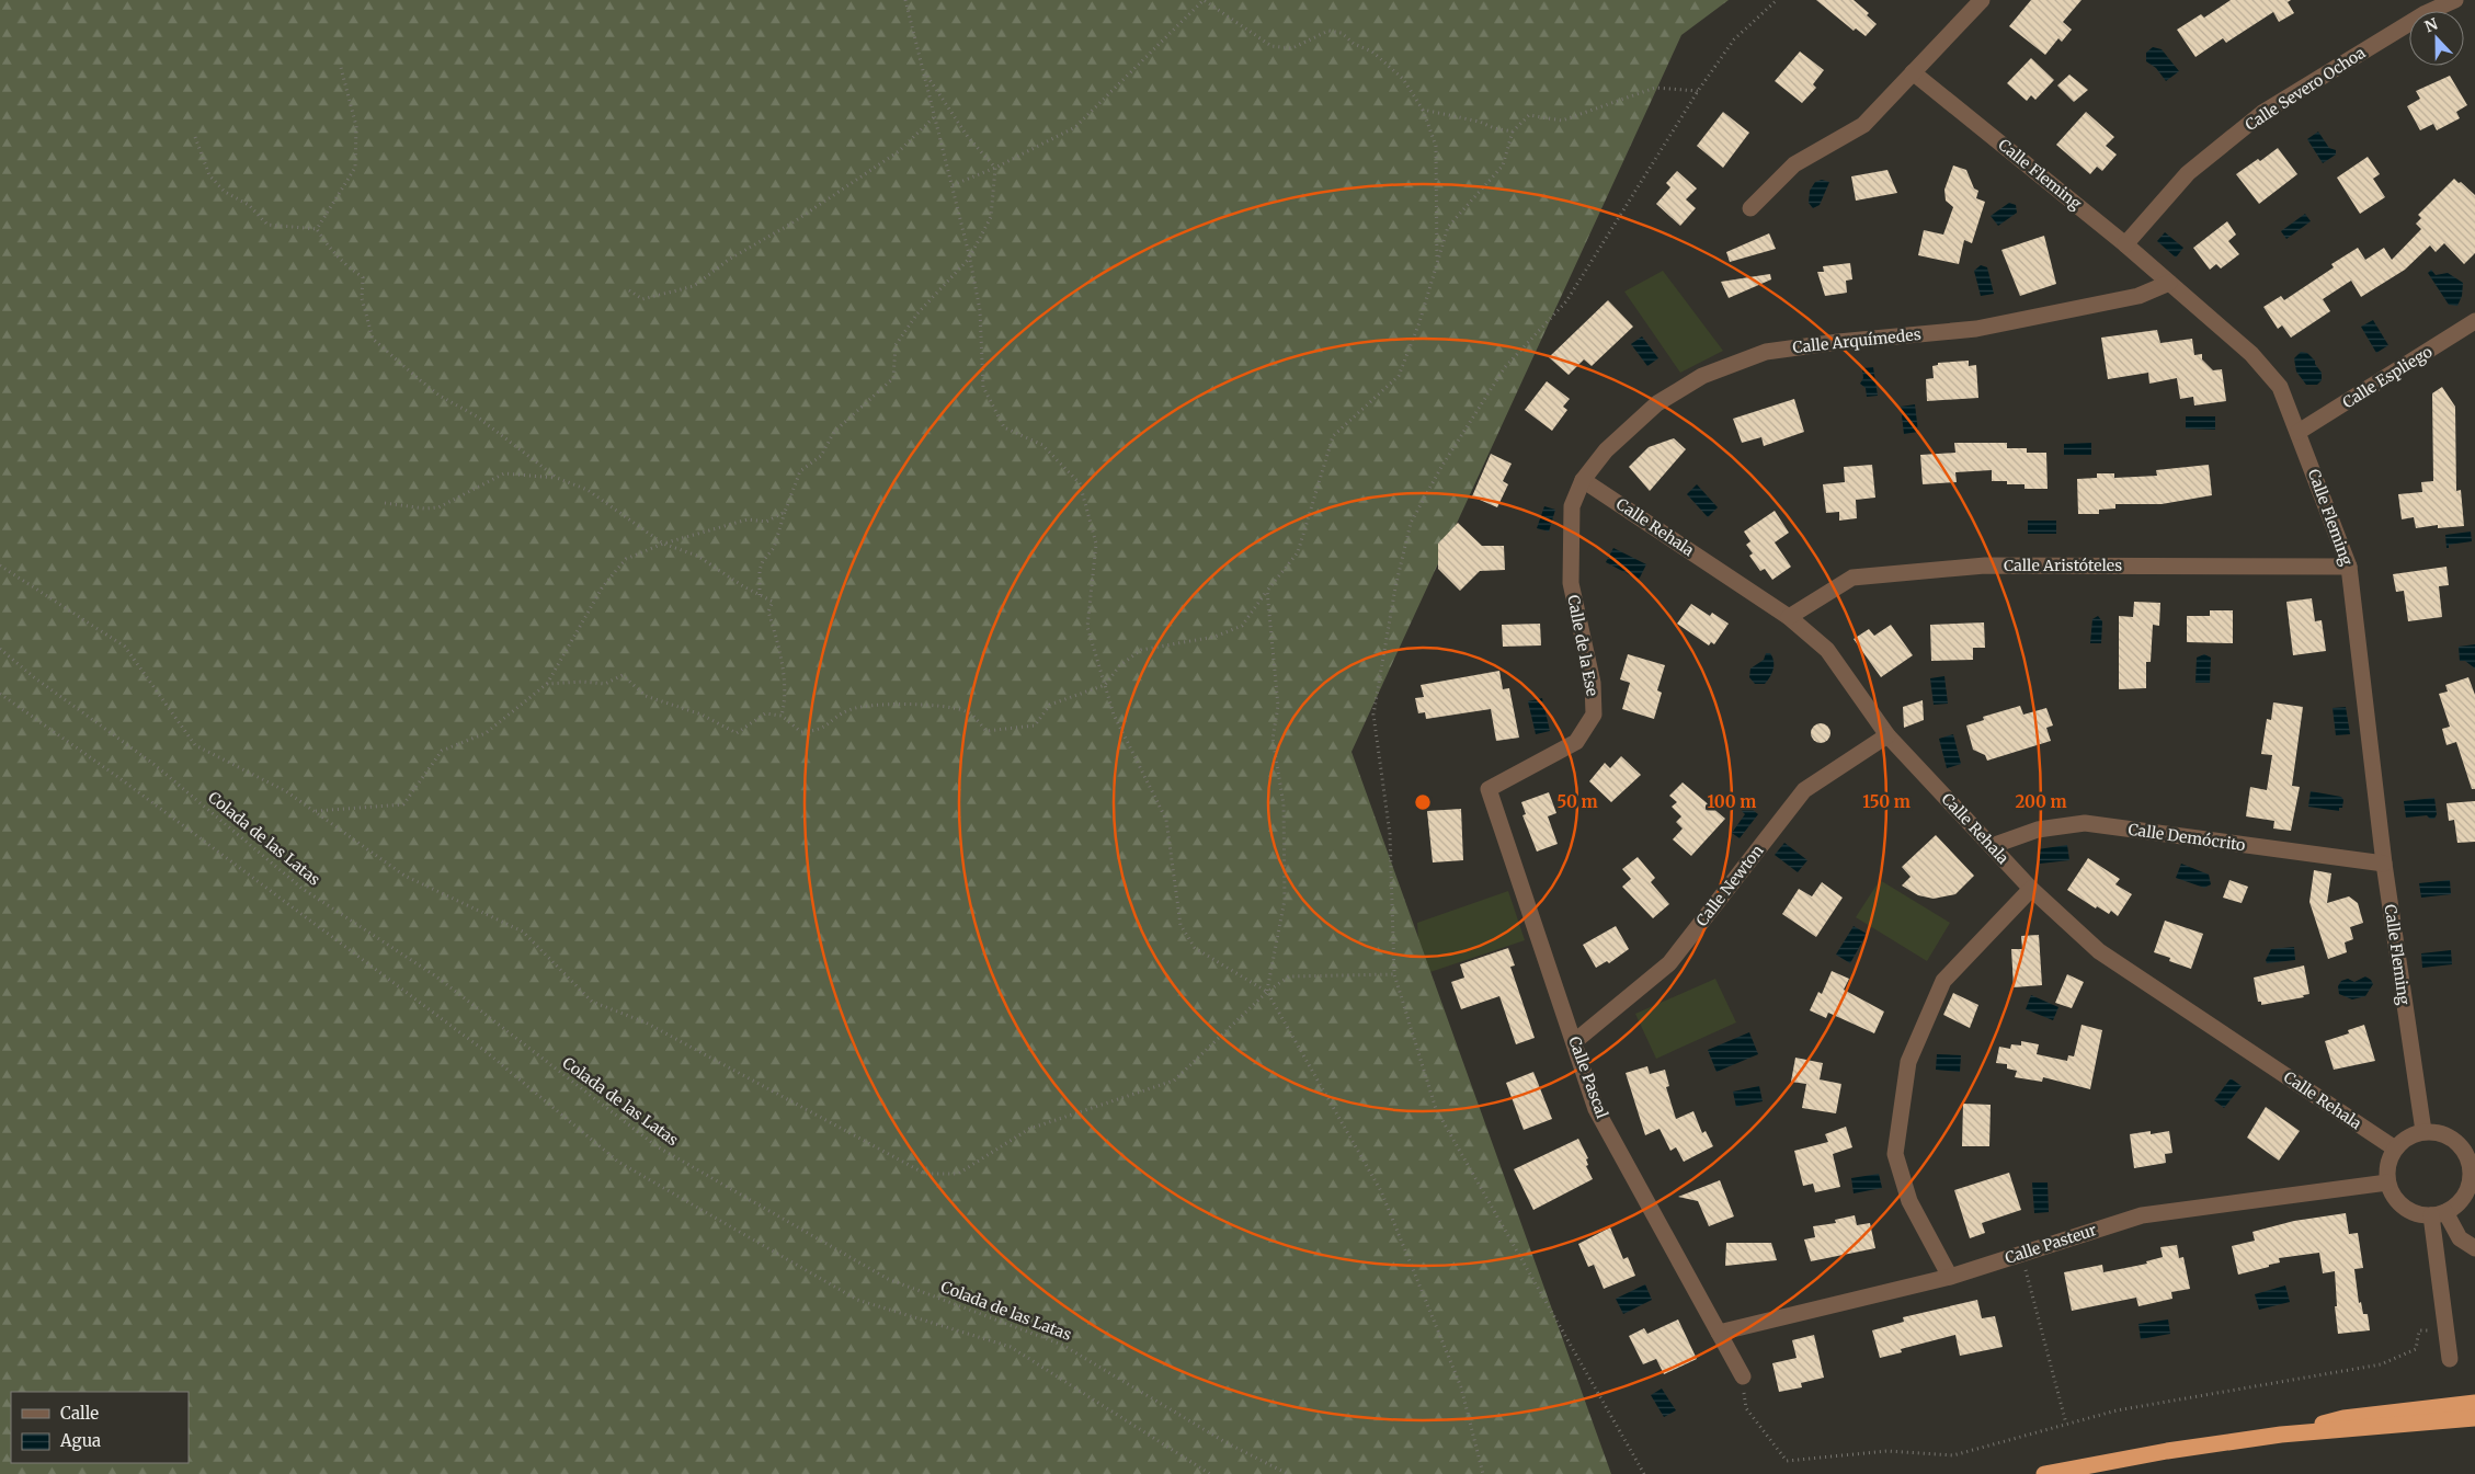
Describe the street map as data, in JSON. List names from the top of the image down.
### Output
{
  "streets": {
    "street": [
      "Calle Severo Ochoa",
      "Calle Fleming",
      "Calle Arquímedes",
      "Calle Espliego",
      "Calle Rehala",
      "Calle Aristóteles",
      "Calle de la Ese",
      "Calle Demócrito",
      "Calle Newton",
      "Calle Pascal",
      "Calle Pasteur"
    ],
    "path": ["Colada de las Latas"]
  },
  "crossings": [
    ["Calle Severo Ochoa", "Calle Fleming"],
    ["Calle Fleming", "Calle Arquímedes"],
    ["Calle Fleming", "Calle Espliego"],
    ["Calle Fleming", "Calle Rehala"],
    ["Calle Fleming", "Calle Aristóteles"],
    ["Calle Fleming", "Calle Demócrito"],
    ["Calle Fleming", "Calle Pasteur"],
    ["Calle Arquímedes", "Calle Rehala"],
    ["Calle Arquímedes", "Calle de la Ese"],
    ["Calle Rehala", "Calle Aristóteles"],
    ["Calle Rehala", "Calle de la Ese"],
    ["Calle Rehala", "Calle Demócrito"],
    ["Calle Rehala", "Calle Newton"],
    ["Calle Rehala", "Calle Pasteur"],
    ["Calle de la Ese", "Calle Pascal"],
    ["Calle Newton", "Calle Pascal"],
    ["Calle Pascal", "Calle Pasteur"]
  ],
  "legend": ["Calle", "Agua"],
  "north": "top",
  "rings": [
    "50 m",
    "100 m",
    "150 m",
    "200 m"
  ]
}
